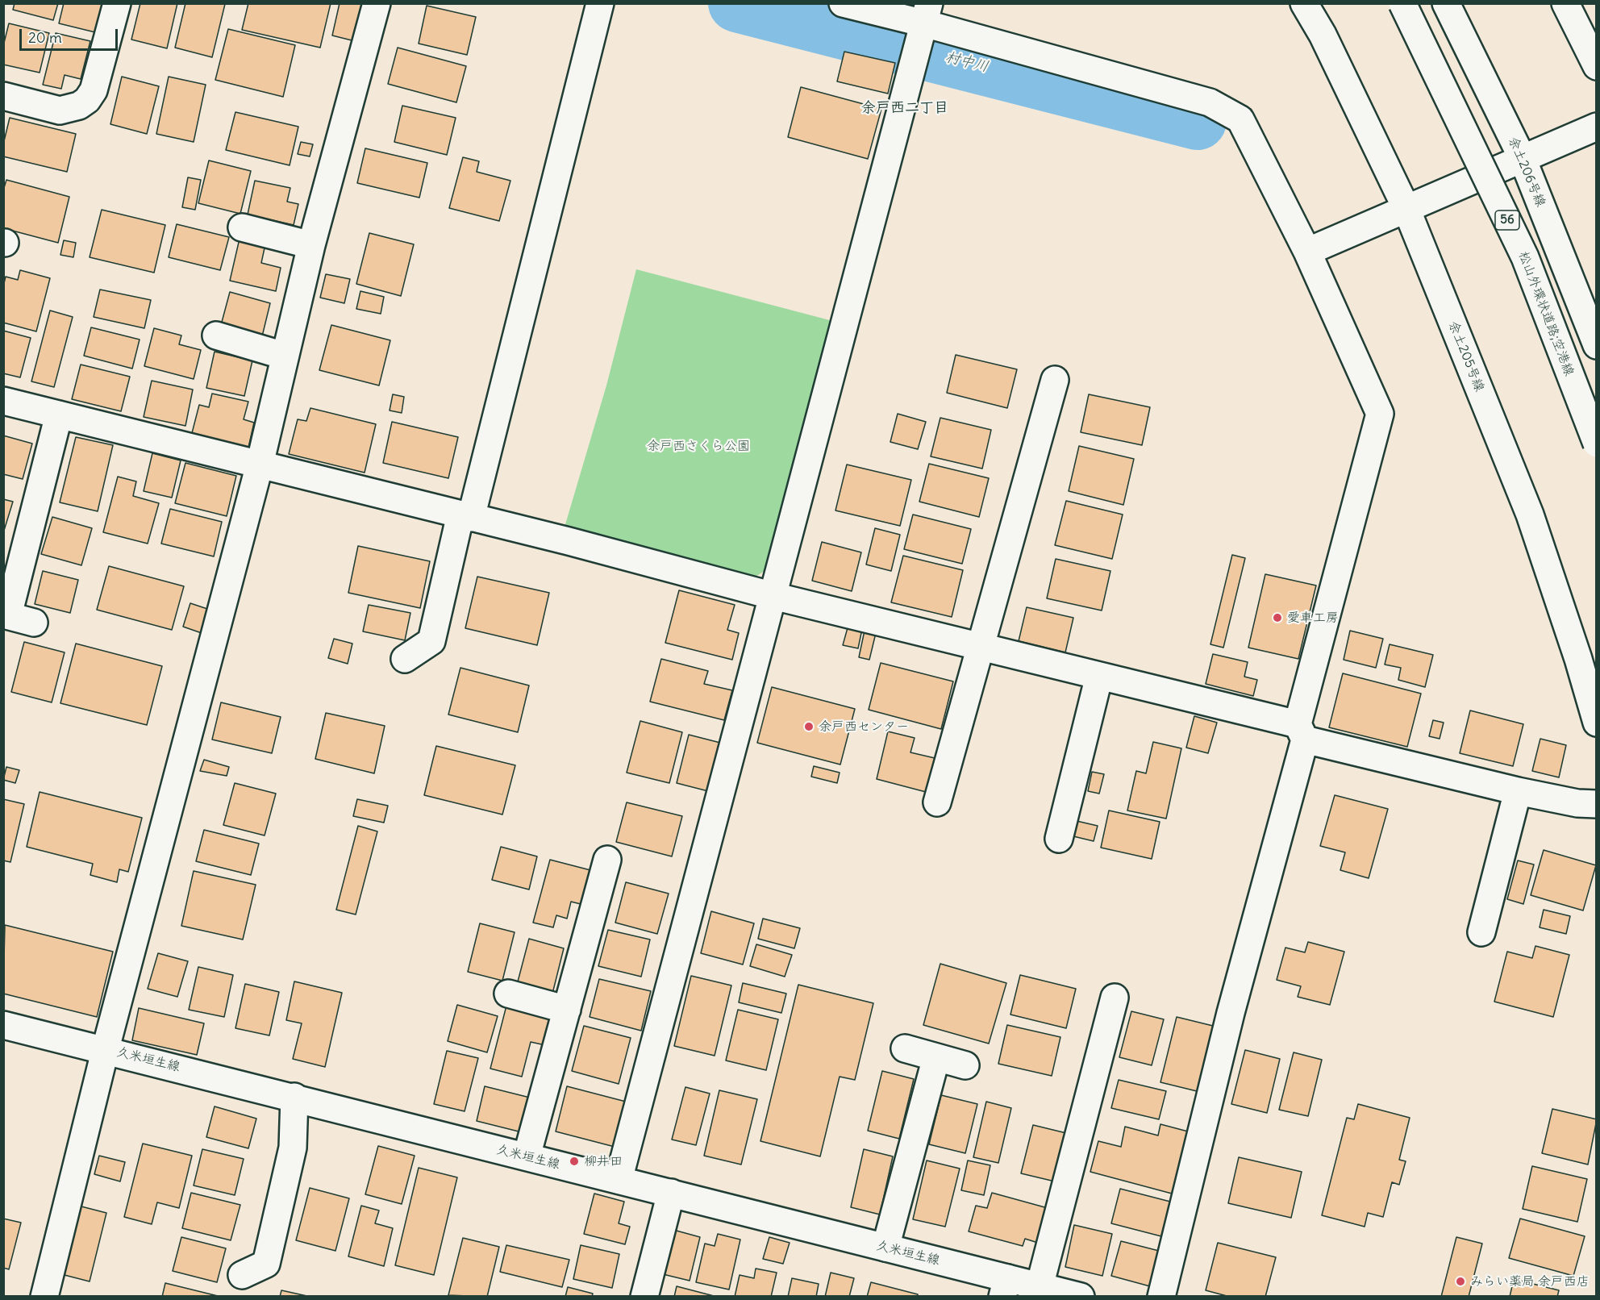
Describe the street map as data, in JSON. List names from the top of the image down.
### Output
{
  "streets": {
    "main road": [
      "余土206号線",
      "56",
      "松山外環状道路;空港線",
      "余土205号線",
      "久米垣生線"
    ]
  },
  "districts": ["余戸西二丁目"],
  "water": ["村中川"],
  "parks": ["余戸西さくら公園"],
  "places": [
    "愛車工房",
    "余戸西センター",
    "柳井田",
    "みらい薬局 余戸西店"
  ],
  "scale_bar": "20 m"
}
